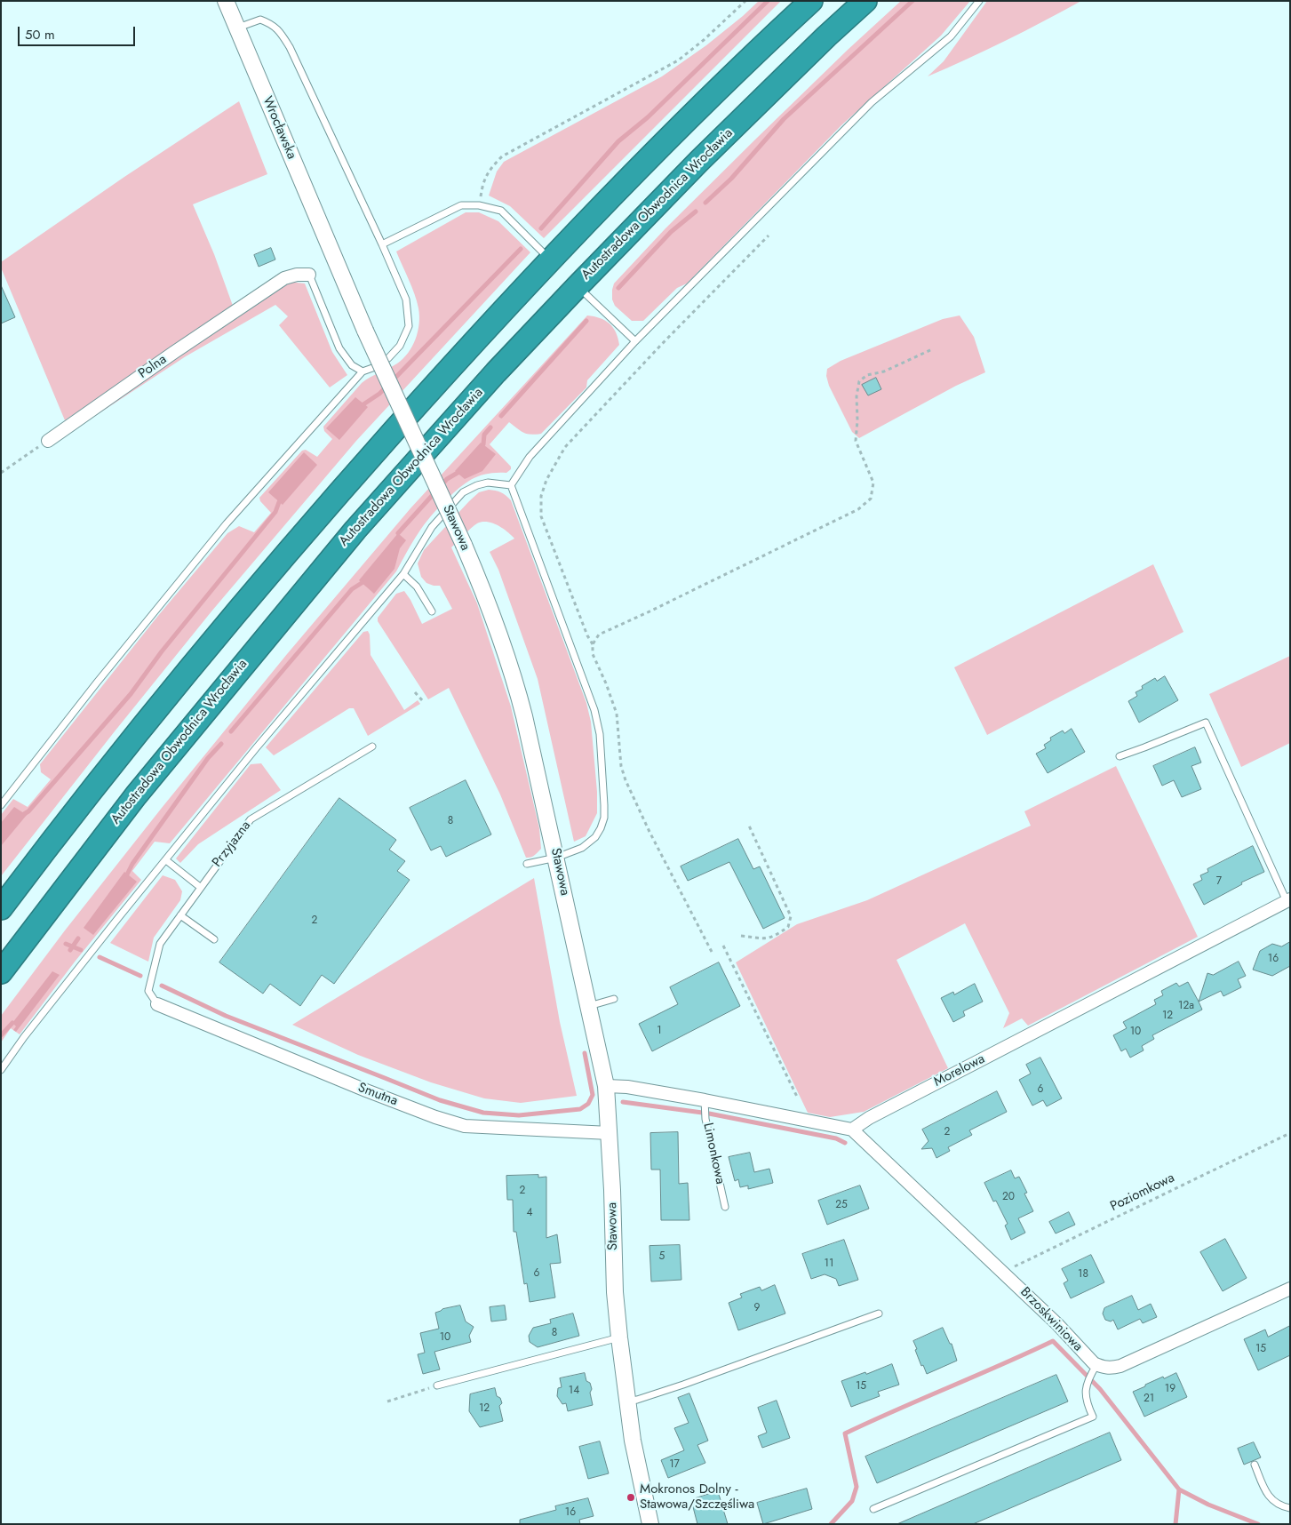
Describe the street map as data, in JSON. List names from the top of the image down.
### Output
{
  "streets": {
    "highway": ["Autostradowa Obwodnica Wrocławia"],
    "street": [
      "Wrocławska",
      "Polna",
      "Stawowa",
      "Morelowa",
      "Smutna",
      "Brzoskwiniowa"
    ],
    "lane": ["Przyjazna", "Limonkowa"],
    "path": ["Poziomkowa"]
  },
  "crossings": [
    ["Wrocławska", "Stawowa"],
    ["Stawowa", "Smutna"],
    ["Przyjazna", "Smutna"],
    ["Morelowa", "Brzoskwiniowa"],
    ["Poziomkowa", "Brzoskwiniowa"]
  ],
  "places": ["Mokronos Dolny - Stawowa/Szczęśliwa"],
  "house_numbers": [
    "8",
    "7",
    "2",
    "16",
    "12a",
    "12",
    "1",
    "10",
    "6",
    "2",
    "2",
    "20",
    "25",
    "4",
    "5",
    "11",
    "6",
    "18",
    "9",
    "8",
    "10",
    "15",
    "15",
    "19",
    "14",
    "21",
    "12",
    "17",
    "16"
  ],
  "scale_bar": "50 m"
}
